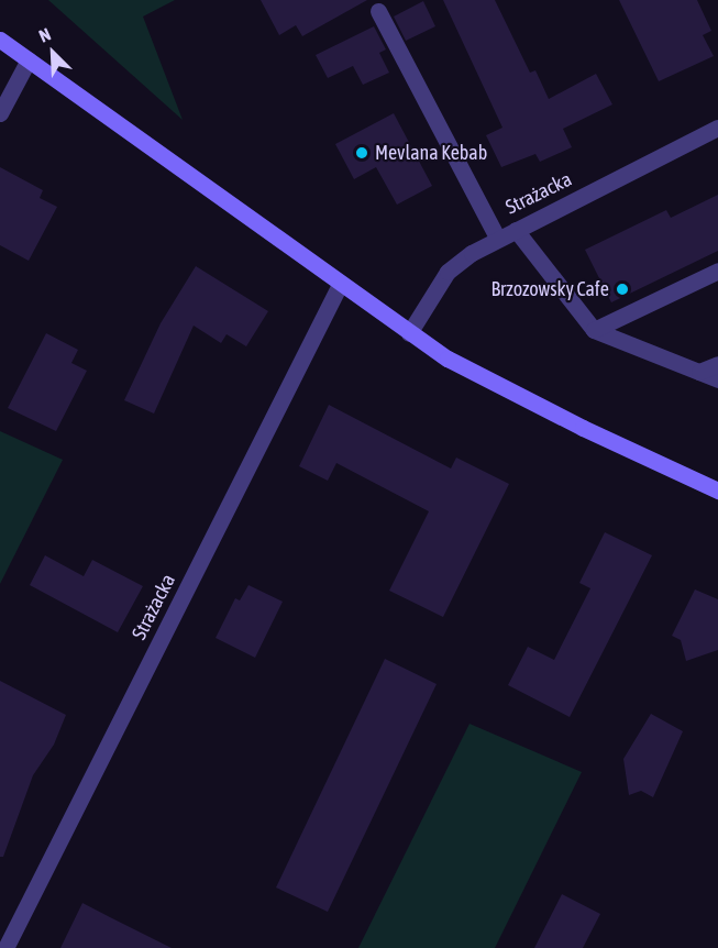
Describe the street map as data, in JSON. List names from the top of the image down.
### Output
{
  "streets": {
    "street": ["Strażacka"]
  },
  "places": ["Mevlana Kebab", "Brzozowsky Cafe"],
  "north": "top left"
}
